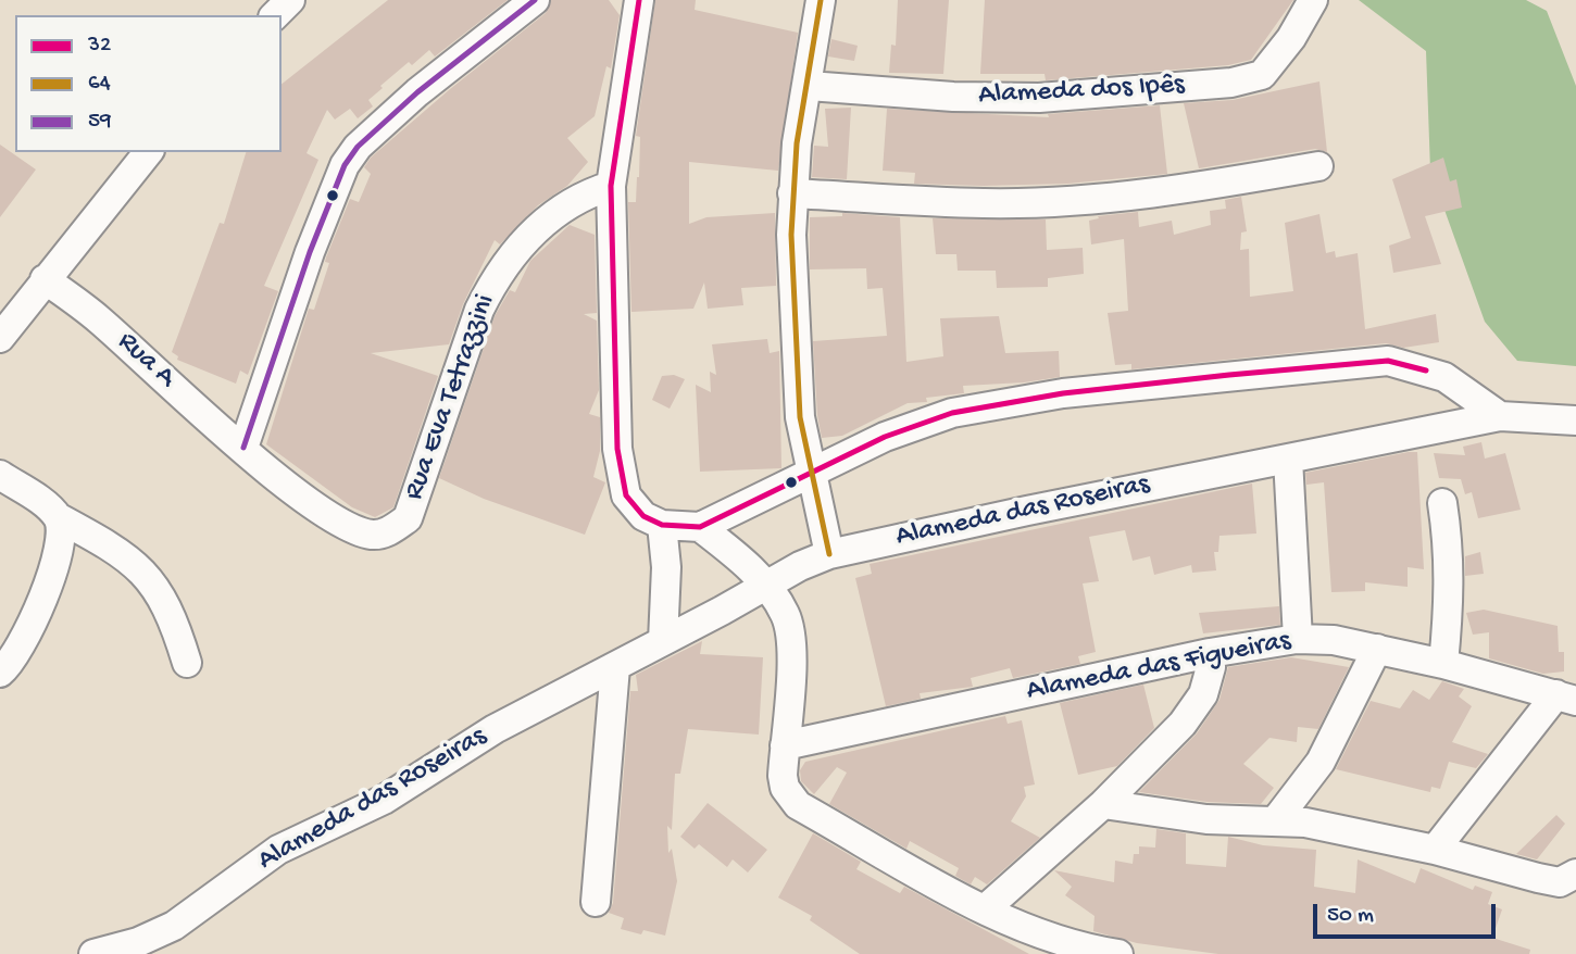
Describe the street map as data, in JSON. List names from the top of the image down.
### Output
{
  "streets": {
    "street": [
      "Alameda dos Ipês",
      "Rua A",
      "Rua Eva Tetrazzini",
      "Alameda das Roseiras",
      "Alameda das Figueiras"
    ]
  },
  "crossings": [
    ["Rua A", "Rua Eva Tetrazzini"]
  ],
  "lines": ["transit line 32", "transit line 64", "transit line 59"],
  "legend": ["32", "64", "59"],
  "scale_bar": "50 m"
}
